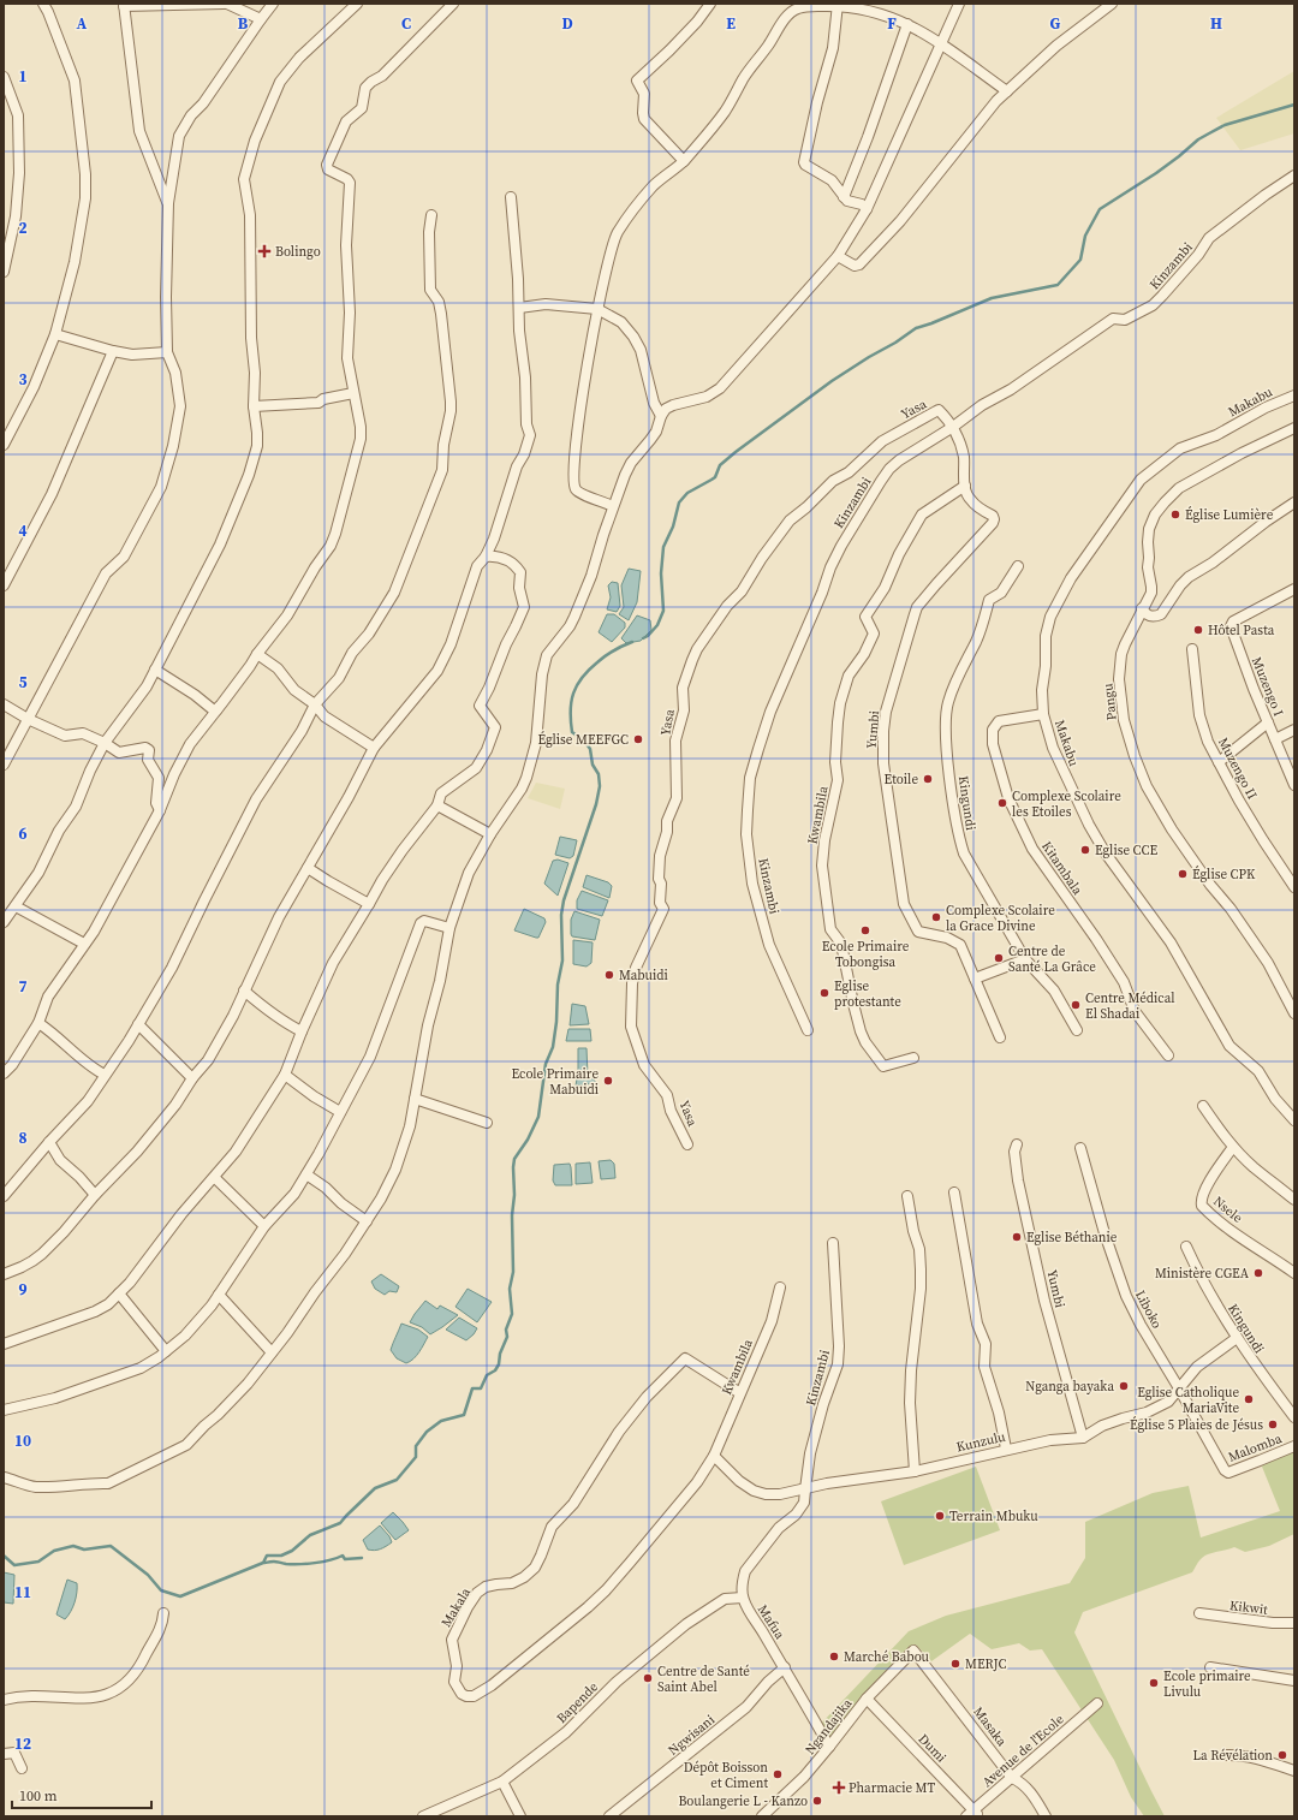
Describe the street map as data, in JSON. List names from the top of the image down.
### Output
{
  "streets": {
    "street": [
      "Kinzambi",
      "Makabu",
      "Yasa",
      "Muzengo I",
      "Pangu",
      "Yumbi",
      "Muzengo II",
      "Kingundi",
      "Kwambila",
      "Kitambala",
      "Nsele",
      "Liboko",
      "Kunzulu",
      "Malomba",
      "Makala",
      "Kikwit",
      "Mafua",
      "Bapende",
      "Ngandajika",
      "Masaka",
      "Ngwisani",
      "Dumi",
      "Avenue de l'Ecole"
    ]
  },
  "crossings": [
    ["Kinzambi", "Yasa"],
    ["Kinzambi", "Yumbi"],
    ["Kinzambi", "Kunzulu"],
    ["Kinzambi", "Mafua"],
    ["Makabu", "Kitambala"],
    ["Yasa", "Yumbi"],
    ["Yumbi", "Kwambila"],
    ["Yumbi", "Kunzulu"],
    ["Kingundi", "Kunzulu"],
    ["Kwambila", "Kunzulu"],
    ["Kwambila", "Makala"],
    ["Liboko", "Kunzulu"],
    ["Liboko", "Malomba"],
    ["Kunzulu", "Makala"],
    ["Kunzulu", "Mafua"],
    ["Mafua", "Bapende"],
    ["Mafua", "Ngandajika"],
    ["Mafua", "Ngwisani"],
    ["Ngandajika", "Masaka"],
    ["Ngandajika", "Dumi"],
    ["Masaka", "Avenue de l'Ecole"],
    ["Dumi", "Avenue de l'Ecole"]
  ],
  "places": {
    "health": ["Bolingo", "Pharmacie MT"],
    "other": [
      "Église Lumière",
      "Hôtel Pasta",
      "Église MEEFGC",
      "Etoile",
      "Complexe Scolaire les Etoiles",
      "Eglise CCE",
      "Église CPK",
      "Complexe Scolaire la Grace Divine",
      "Ecole Primaire Tobongisa",
      "Centre de Santé La Grâce",
      "Mabuidi",
      "Eglise protestante",
      "Centre Médical El Shadai",
      "Ecole Primaire Mabuidi",
      "Eglise Béthanie",
      "Ministère CGEA",
      "Nganga bayaka",
      "Eglise Catholique MariaVite",
      "Église 5 Plaies de Jésus",
      "Terrain Mbuku",
      "Marché Babou",
      "MERJC",
      "Centre de Santé Saint Abel",
      "Ecole primaire Livulu",
      "La Révélation",
      "Dépôt Boisson et Ciment",
      "Boulangerie L - Kanzo"
    ]
  },
  "scale_bar": "100 m",
  "grid": {
    "columns": [
      "A",
      "B",
      "C",
      "D",
      "E",
      "F",
      "G",
      "H"
    ],
    "rows": [
      "1",
      "2",
      "3",
      "4",
      "5",
      "6",
      "7",
      "8",
      "9",
      "10",
      "11",
      "12"
    ]
  }
}
